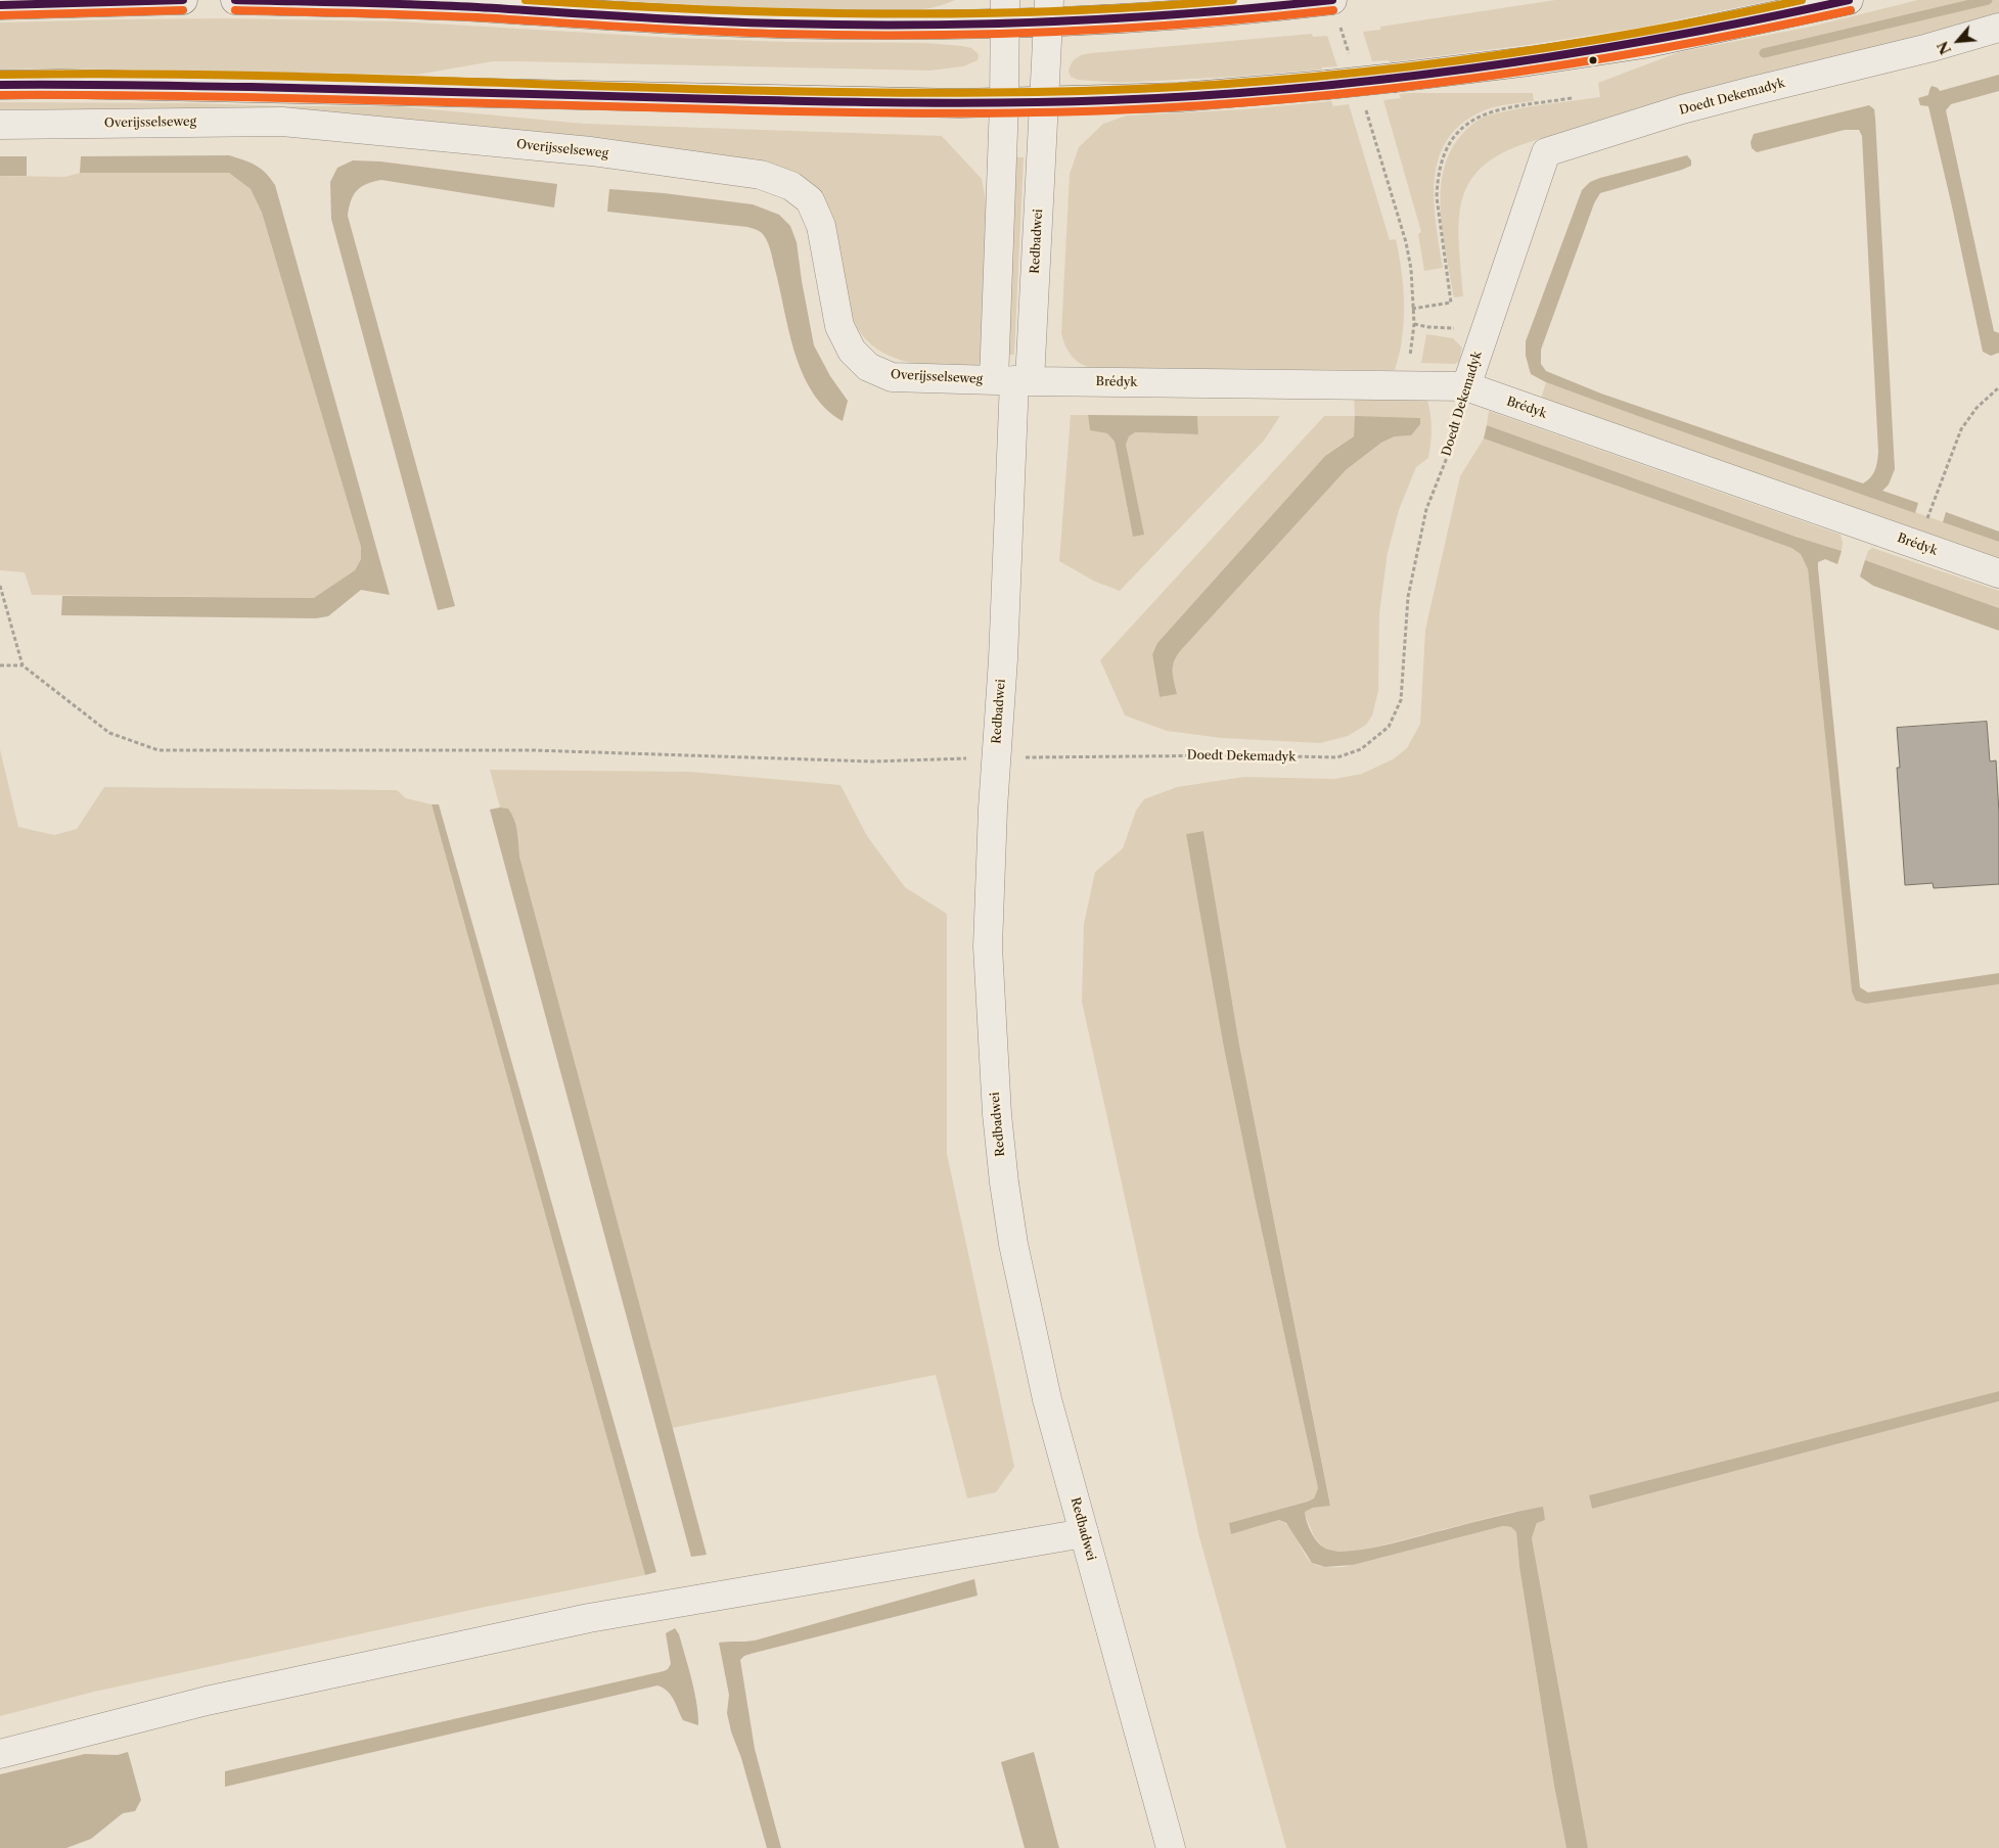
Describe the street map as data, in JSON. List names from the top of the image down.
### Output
{
  "streets": {
    "street": [
      "Doedt Dekemadyk",
      "Overijsselseweg",
      "Redbadwei",
      "Brédyk"
    ]
  },
  "crossings": [
    ["Doedt Dekemadyk", "Redbadwei"],
    ["Doedt Dekemadyk", "Brédyk"],
    ["Overijsselseweg", "Redbadwei"],
    ["Overijsselseweg", "Brédyk"],
    ["Redbadwei", "Brédyk"]
  ],
  "north": "bottom left"
}
